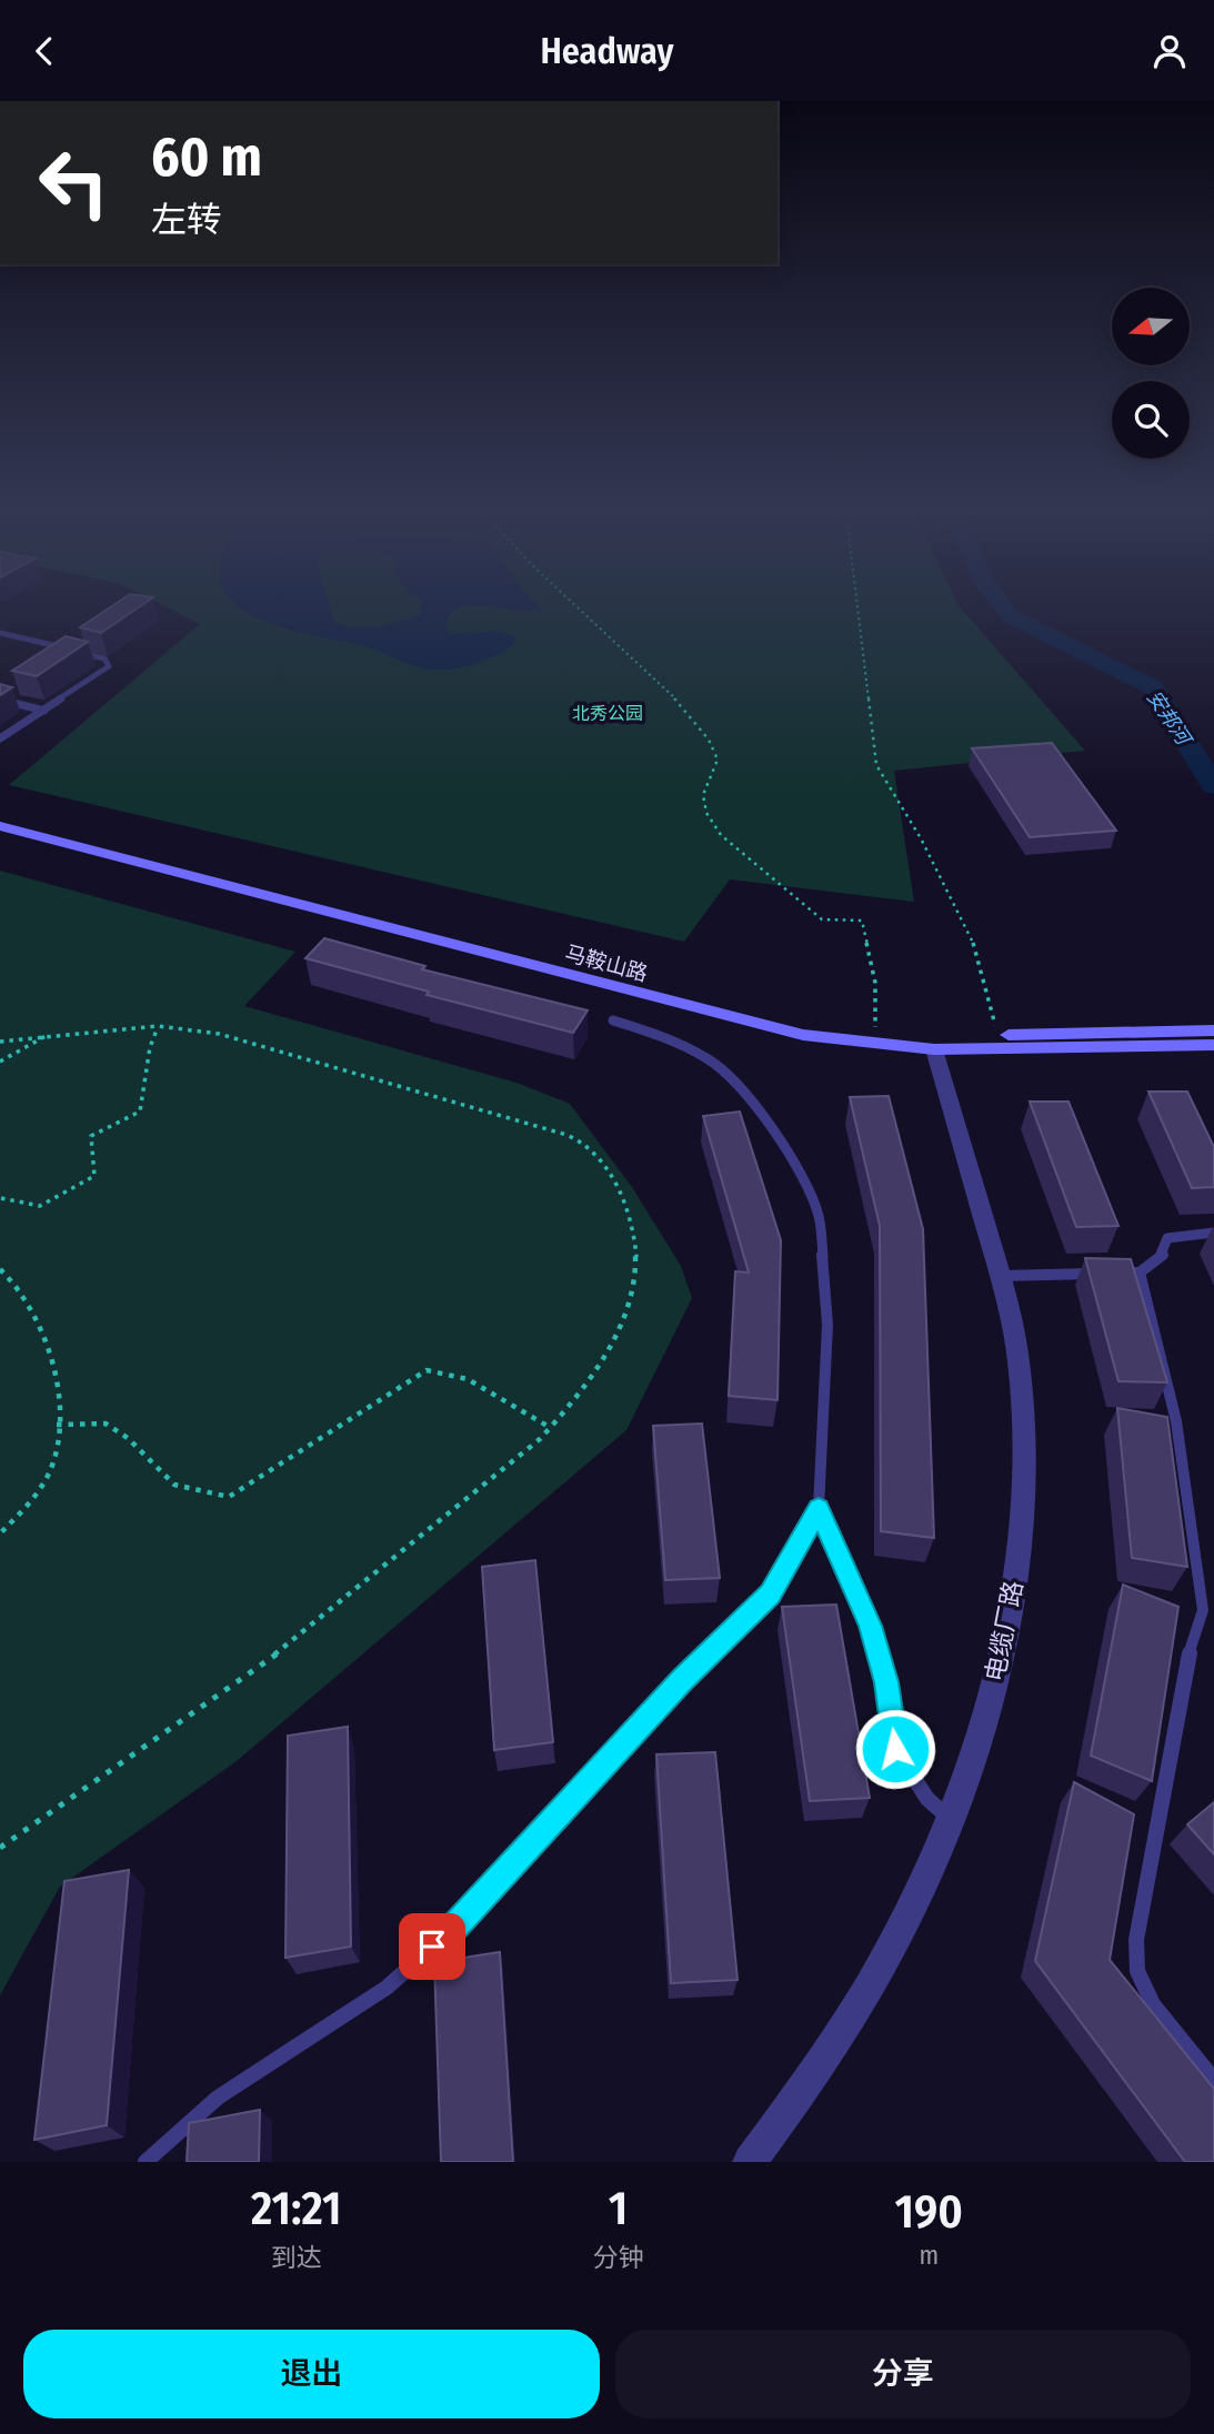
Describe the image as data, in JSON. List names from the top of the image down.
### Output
{
  "streets": {
    "main road": ["马鞍山路"],
    "street": ["电缆厂路"]
  },
  "crossings": [
    ["马鞍山路", "电缆厂路"]
  ],
  "water": ["安邦河"],
  "parks": ["北秀公园"],
  "north": "left",
  "page": {
    "header": "Headway",
    "turn": ["60 m", "左转"],
    "eta": [
      "21:21",
      "到达",
      "1",
      "分钟",
      "190",
      "m"
    ],
    "buttons": ["退出", "分享"]
  }
}
